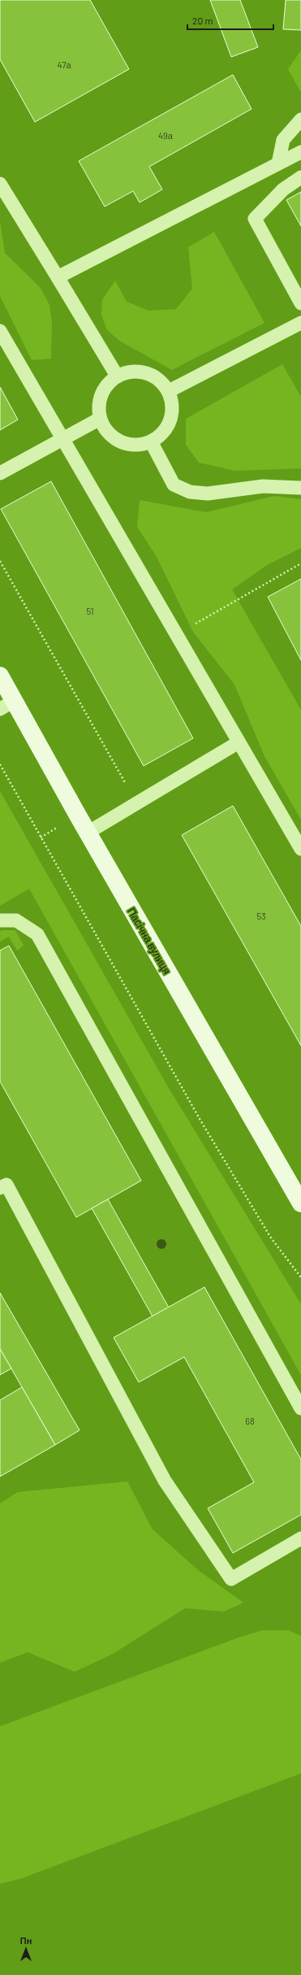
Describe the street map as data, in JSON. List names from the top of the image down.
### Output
{
  "streets": {
    "main road": ["Пасічна вулиця"]
  },
  "house_numbers": [
    "47а",
    "49а",
    "51",
    "53",
    "68"
  ],
  "scale_bar": "20 m",
  "north": "top"
}
